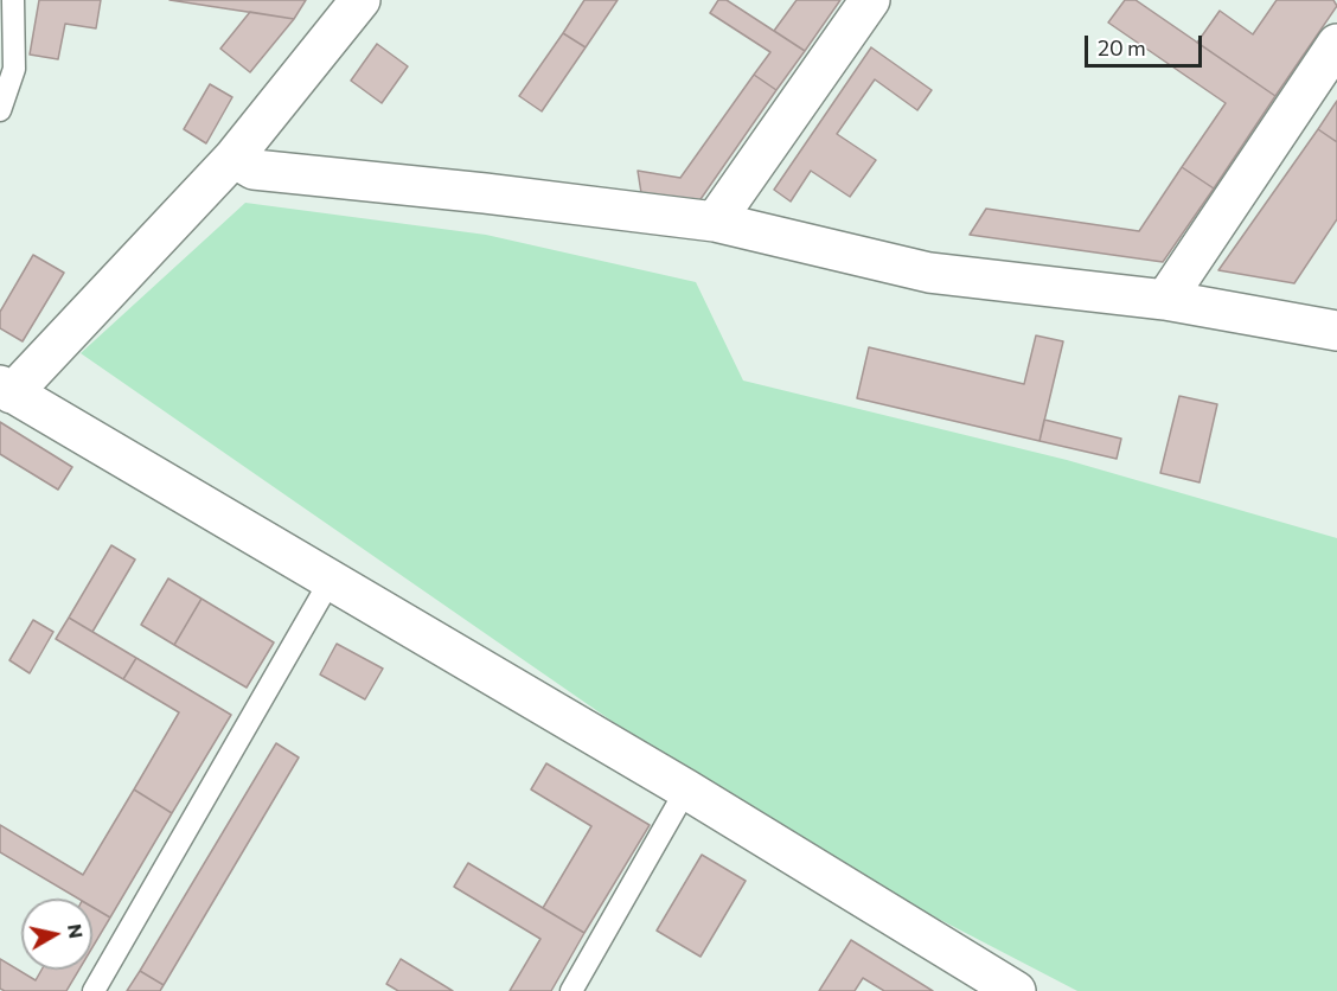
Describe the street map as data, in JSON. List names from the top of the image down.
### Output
{
  "scale_bar": "20 m",
  "north": "right"
}
